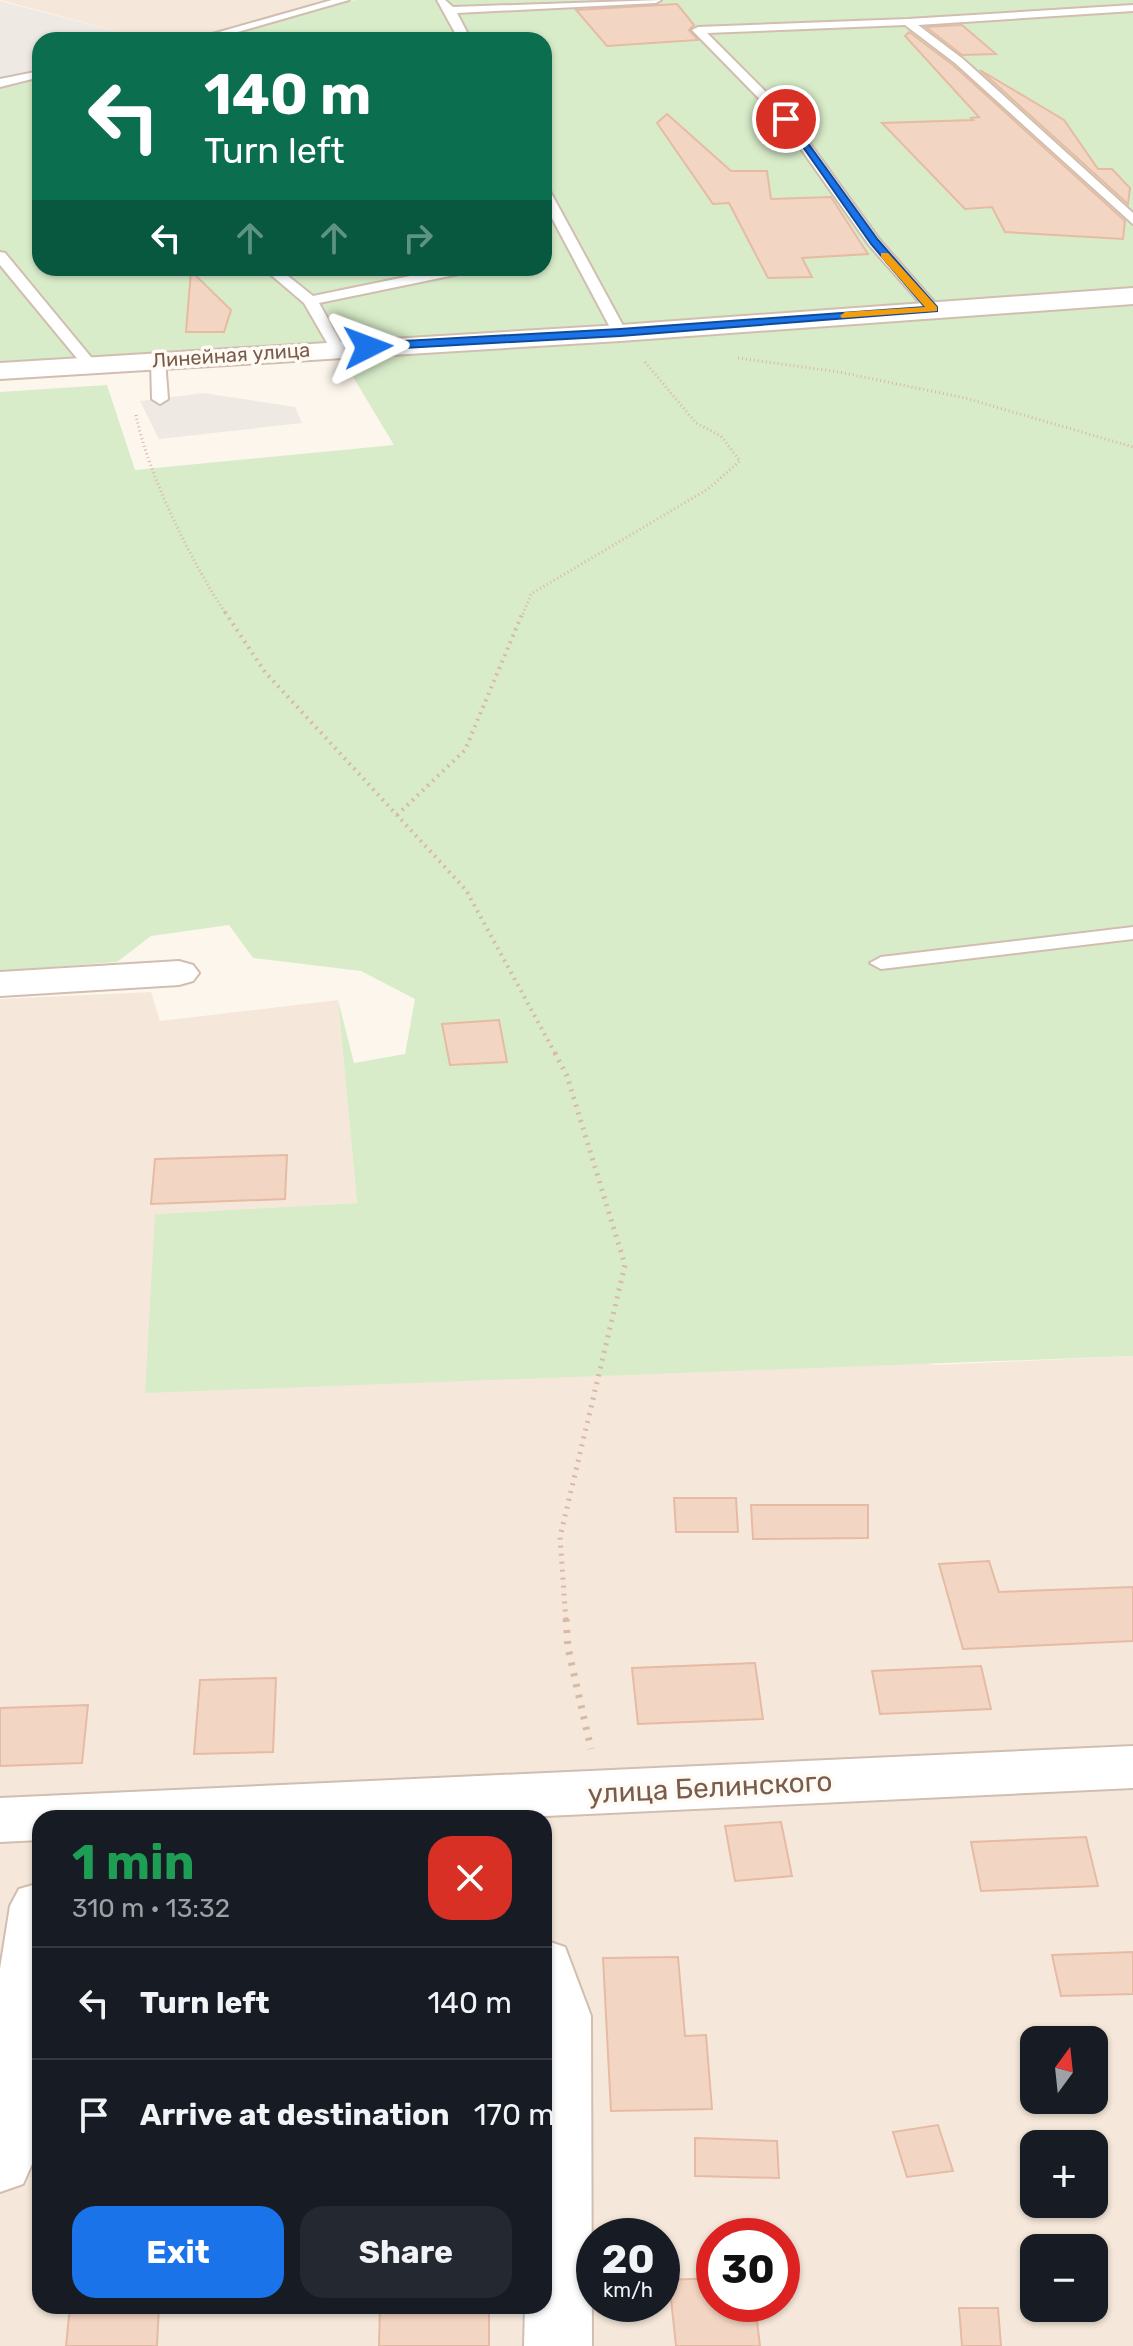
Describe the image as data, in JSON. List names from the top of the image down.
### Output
{
  "streets": {
    "street": ["Линейная улица", "улица Белинского"]
  },
  "north": "top",
  "page": {
    "turn": ["140 m", "Turn left"],
    "heading": ["1 min", "310 m · 13:32"],
    "list": [
      {
        "name": "Turn left",
        "value": "140 m"
      },
      {
        "name": "Arrive at destination",
        "value": "170 m"
      }
    ],
    "map_buttons": ["+", "−"],
    "buttons": ["Exit", "Share"],
    "speed": "20 km/h",
    "limit": "30"
  }
}
